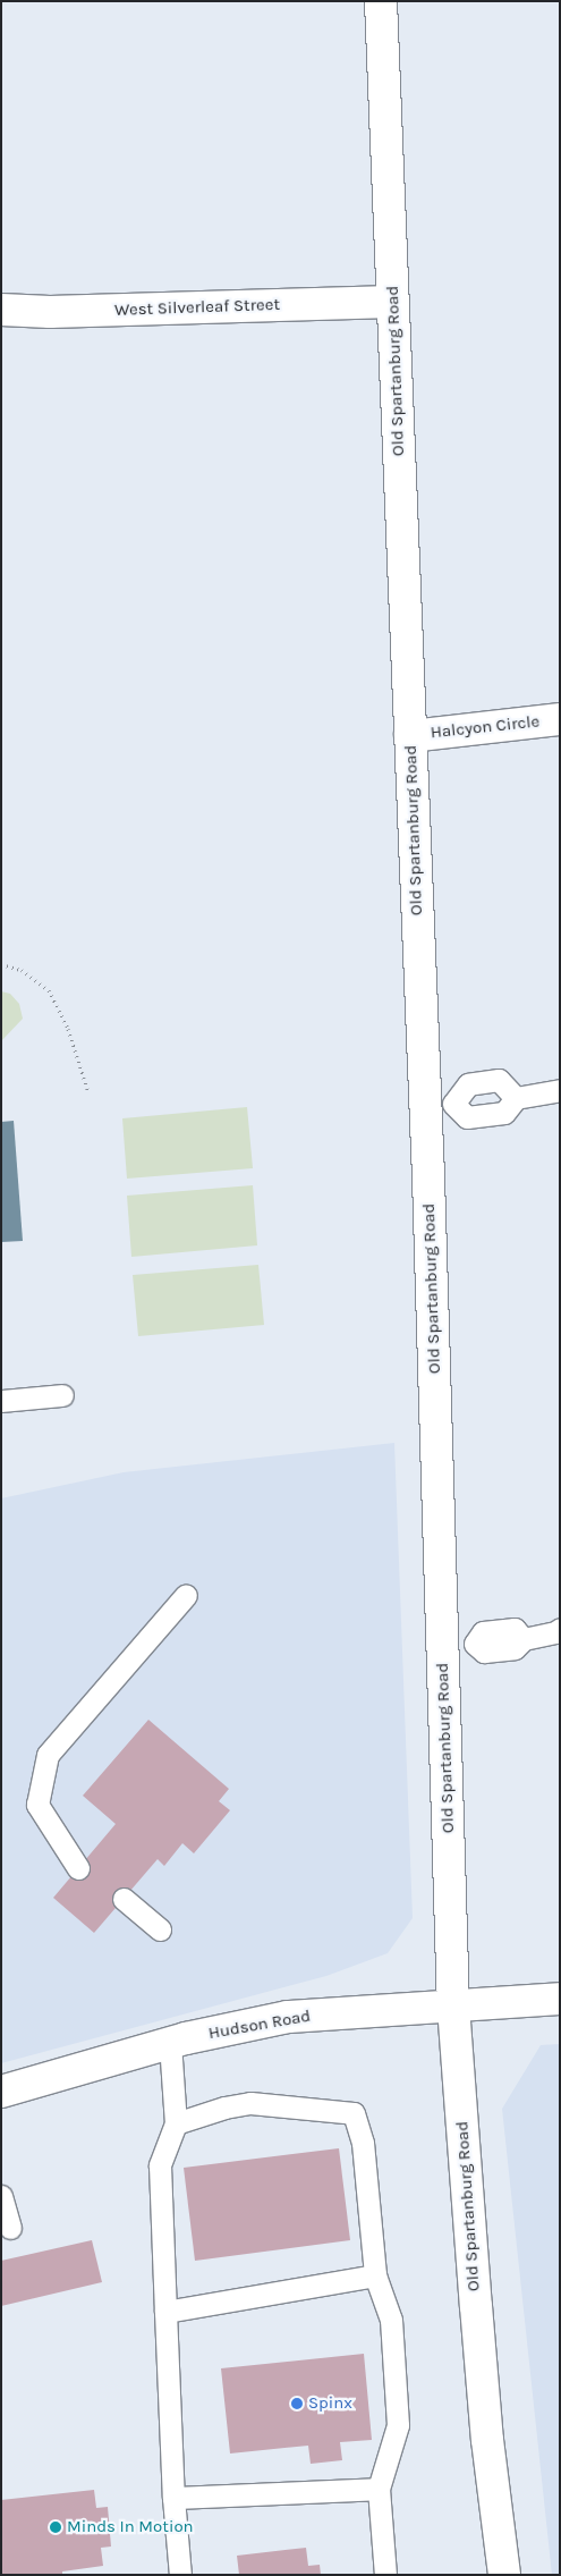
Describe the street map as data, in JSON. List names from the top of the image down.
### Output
{
  "streets": {
    "street": [
      "West Silverleaf Street",
      "Old Spartanburg Road",
      "Halcyon Circle",
      "Hudson Road"
    ]
  },
  "crossings": [
    ["West Silverleaf Street", "Old Spartanburg Road"],
    ["Old Spartanburg Road", "Halcyon Circle"],
    ["Old Spartanburg Road", "Hudson Road"]
  ],
  "places": ["Spinx", "Minds In Motion"]
}
